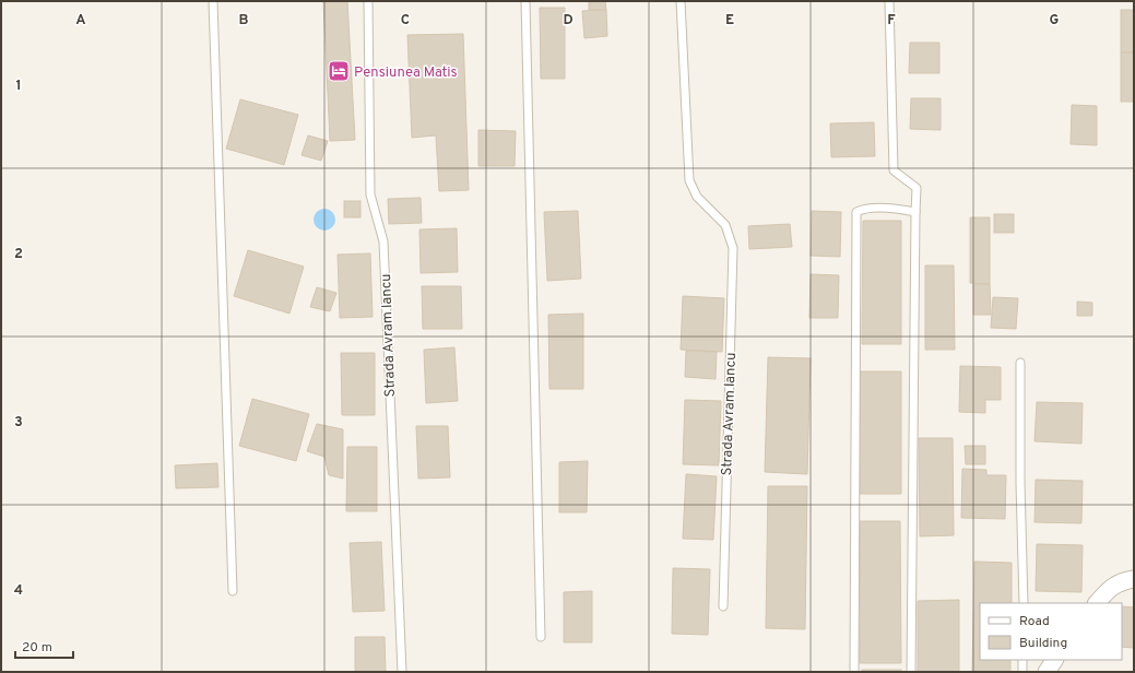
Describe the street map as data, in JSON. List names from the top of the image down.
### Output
{
  "streets": {
    "lane": ["Strada Avram Iancu"]
  },
  "places": {
    "hotel": ["Pensiunea Matis"]
  },
  "legend": ["Road", "Building"],
  "scale_bar": "20 m",
  "grid": {
    "columns": [
      "A",
      "B",
      "C",
      "D",
      "E",
      "F",
      "G"
    ],
    "rows": [
      "1",
      "2",
      "3",
      "4"
    ]
  }
}
